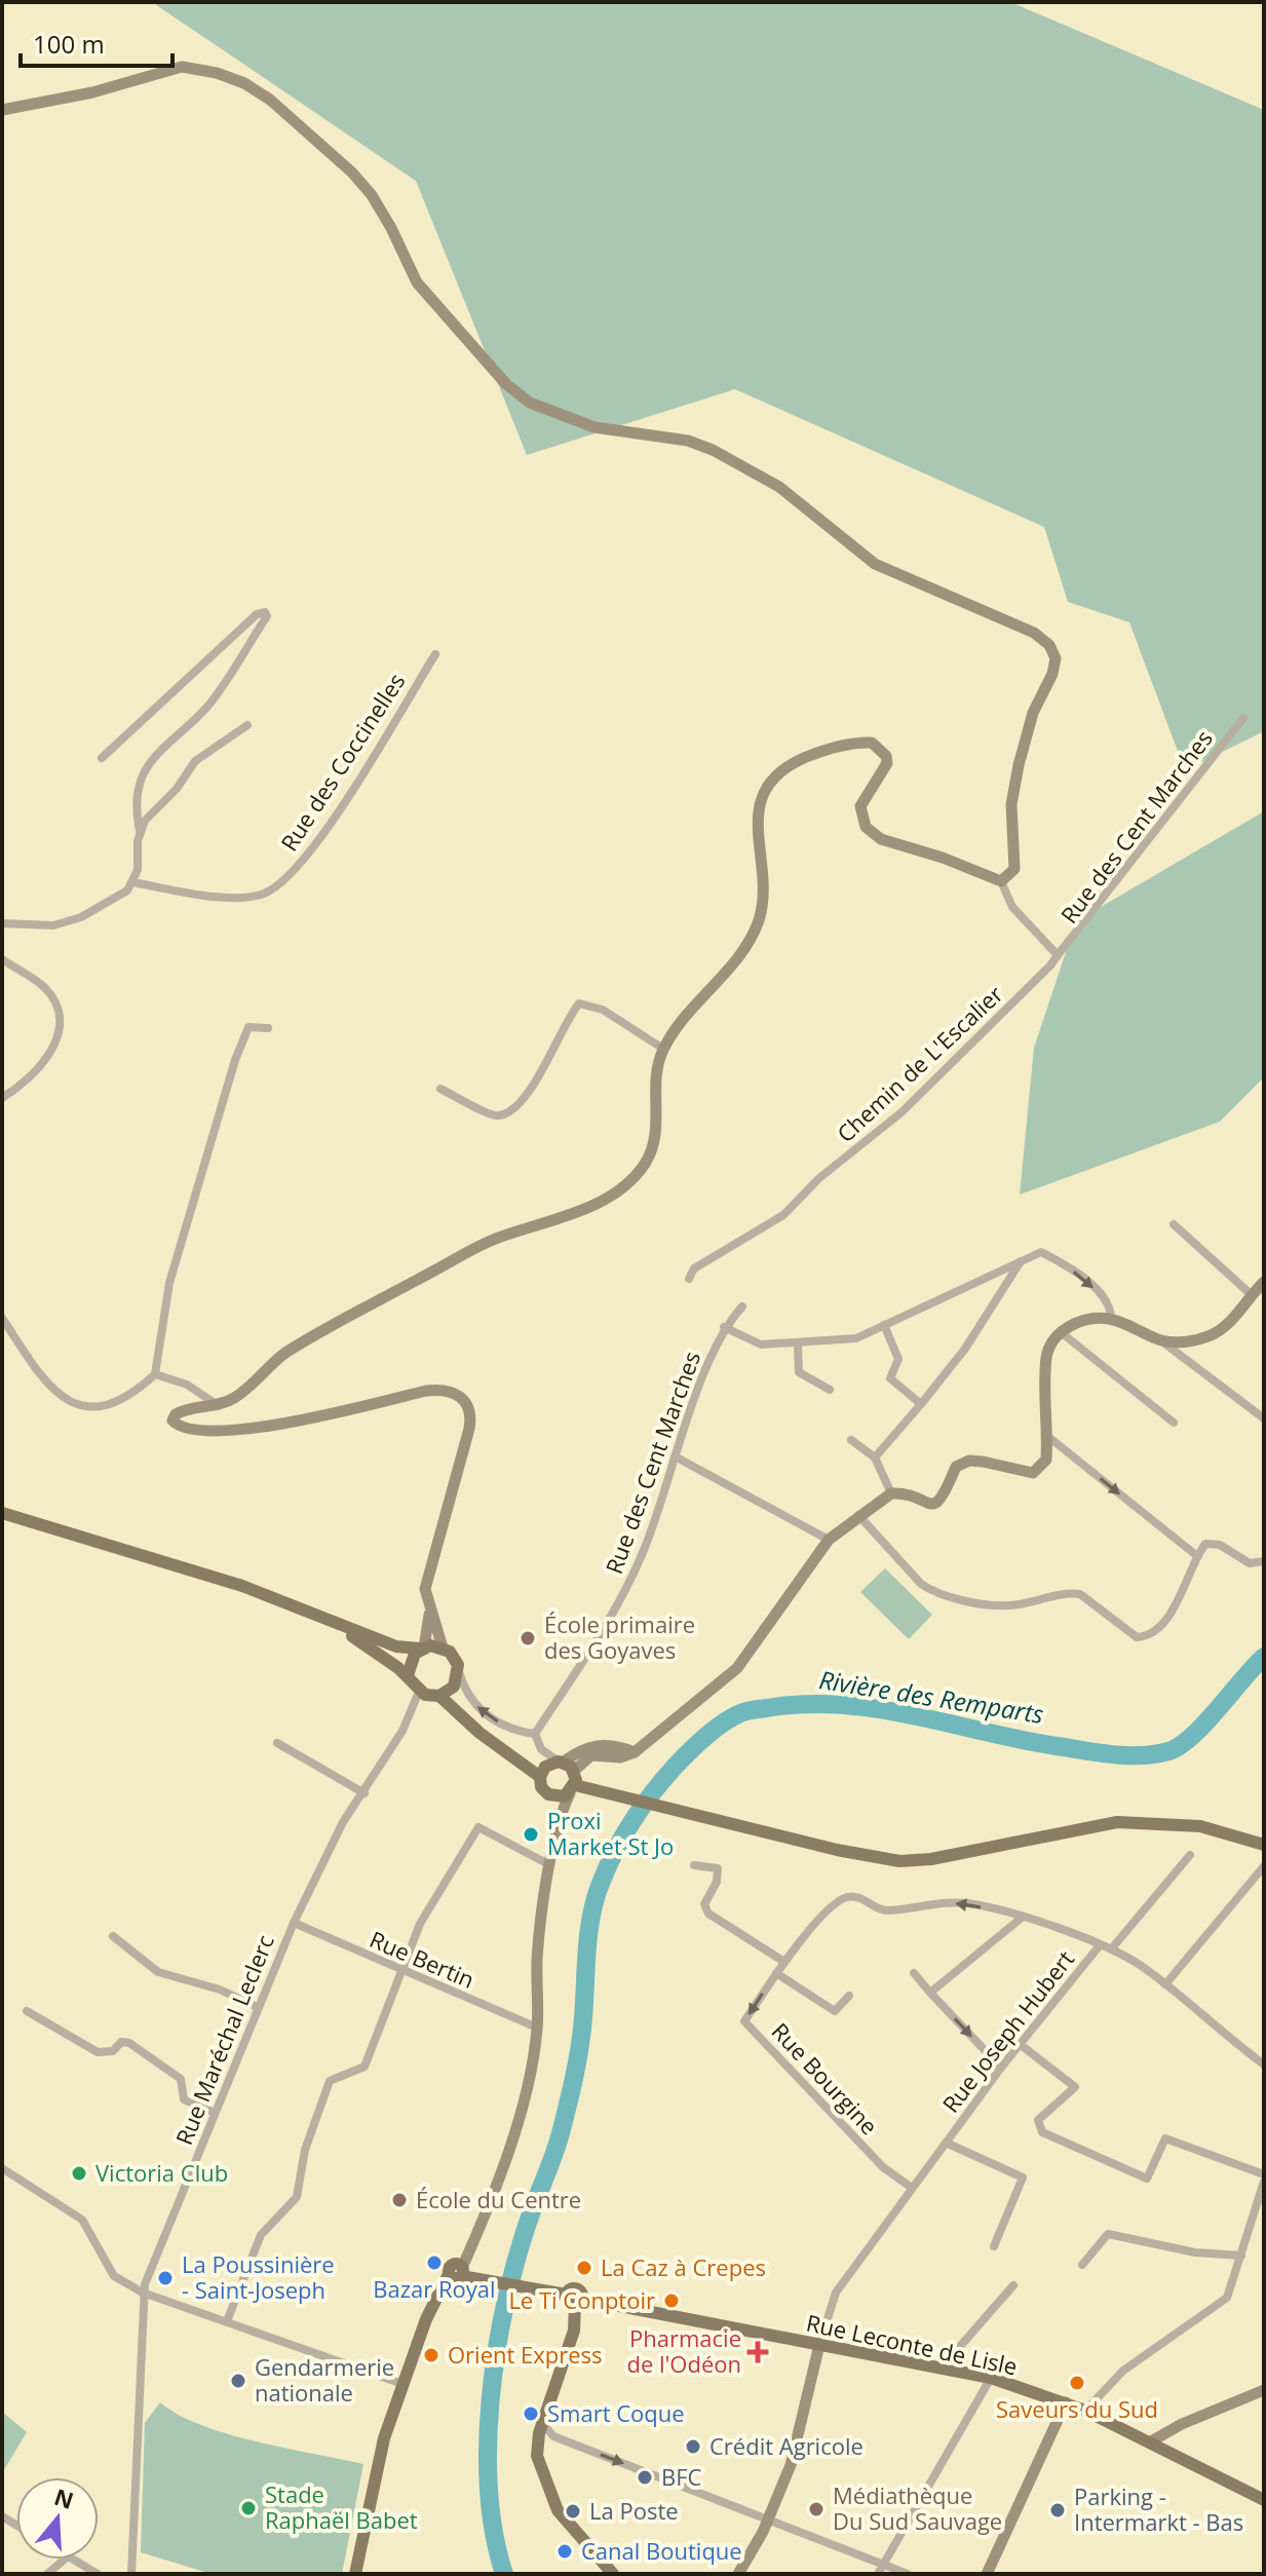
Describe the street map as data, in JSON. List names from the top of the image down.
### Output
{
  "streets": {
    "main road": ["Rue Leconte de Lisle"],
    "street": [
      "Rue des Coccinelles",
      "Rue des Cent Marches",
      "Chemin de L'Escalier",
      "Rue Bertin",
      "Rue Joseph Hubert",
      "Rue Maréchal Leclerc",
      "Rue Bourgine"
    ]
  },
  "crossings": [
    ["Rue des Cent Marches", "Chemin de L'Escalier"],
    ["Rue Bertin", "Rue Maréchal Leclerc"],
    ["Rue Joseph Hubert", "Rue Bourgine"],
    ["Rue Joseph Hubert", "Rue Leconte de Lisle"]
  ],
  "water": ["Rivière des Remparts"],
  "places": {
    "other": [
      "École primaire des Goyaves",
      "Proxi Market St Jo",
      "Victoria Club",
      "École du Centre",
      "Bazar Royal",
      "La Caz à Crepes",
      "La Poussinière - Saint-Joseph",
      "Le Ti Conptoir",
      "Orient Express",
      "Gendarmerie nationale",
      "Saveurs du Sud",
      "Smart Coque",
      "Crédit Agricole",
      "BFC",
      "Stade Raphaël Babet",
      "Médiathèque Du Sud Sauvage",
      "Parking - Intermarkt - Bas",
      "La Poste",
      "Canal Boutique"
    ],
    "health": ["Pharmacie de l'Odéon"]
  },
  "scale_bar": "100 m",
  "north": "top"
}
